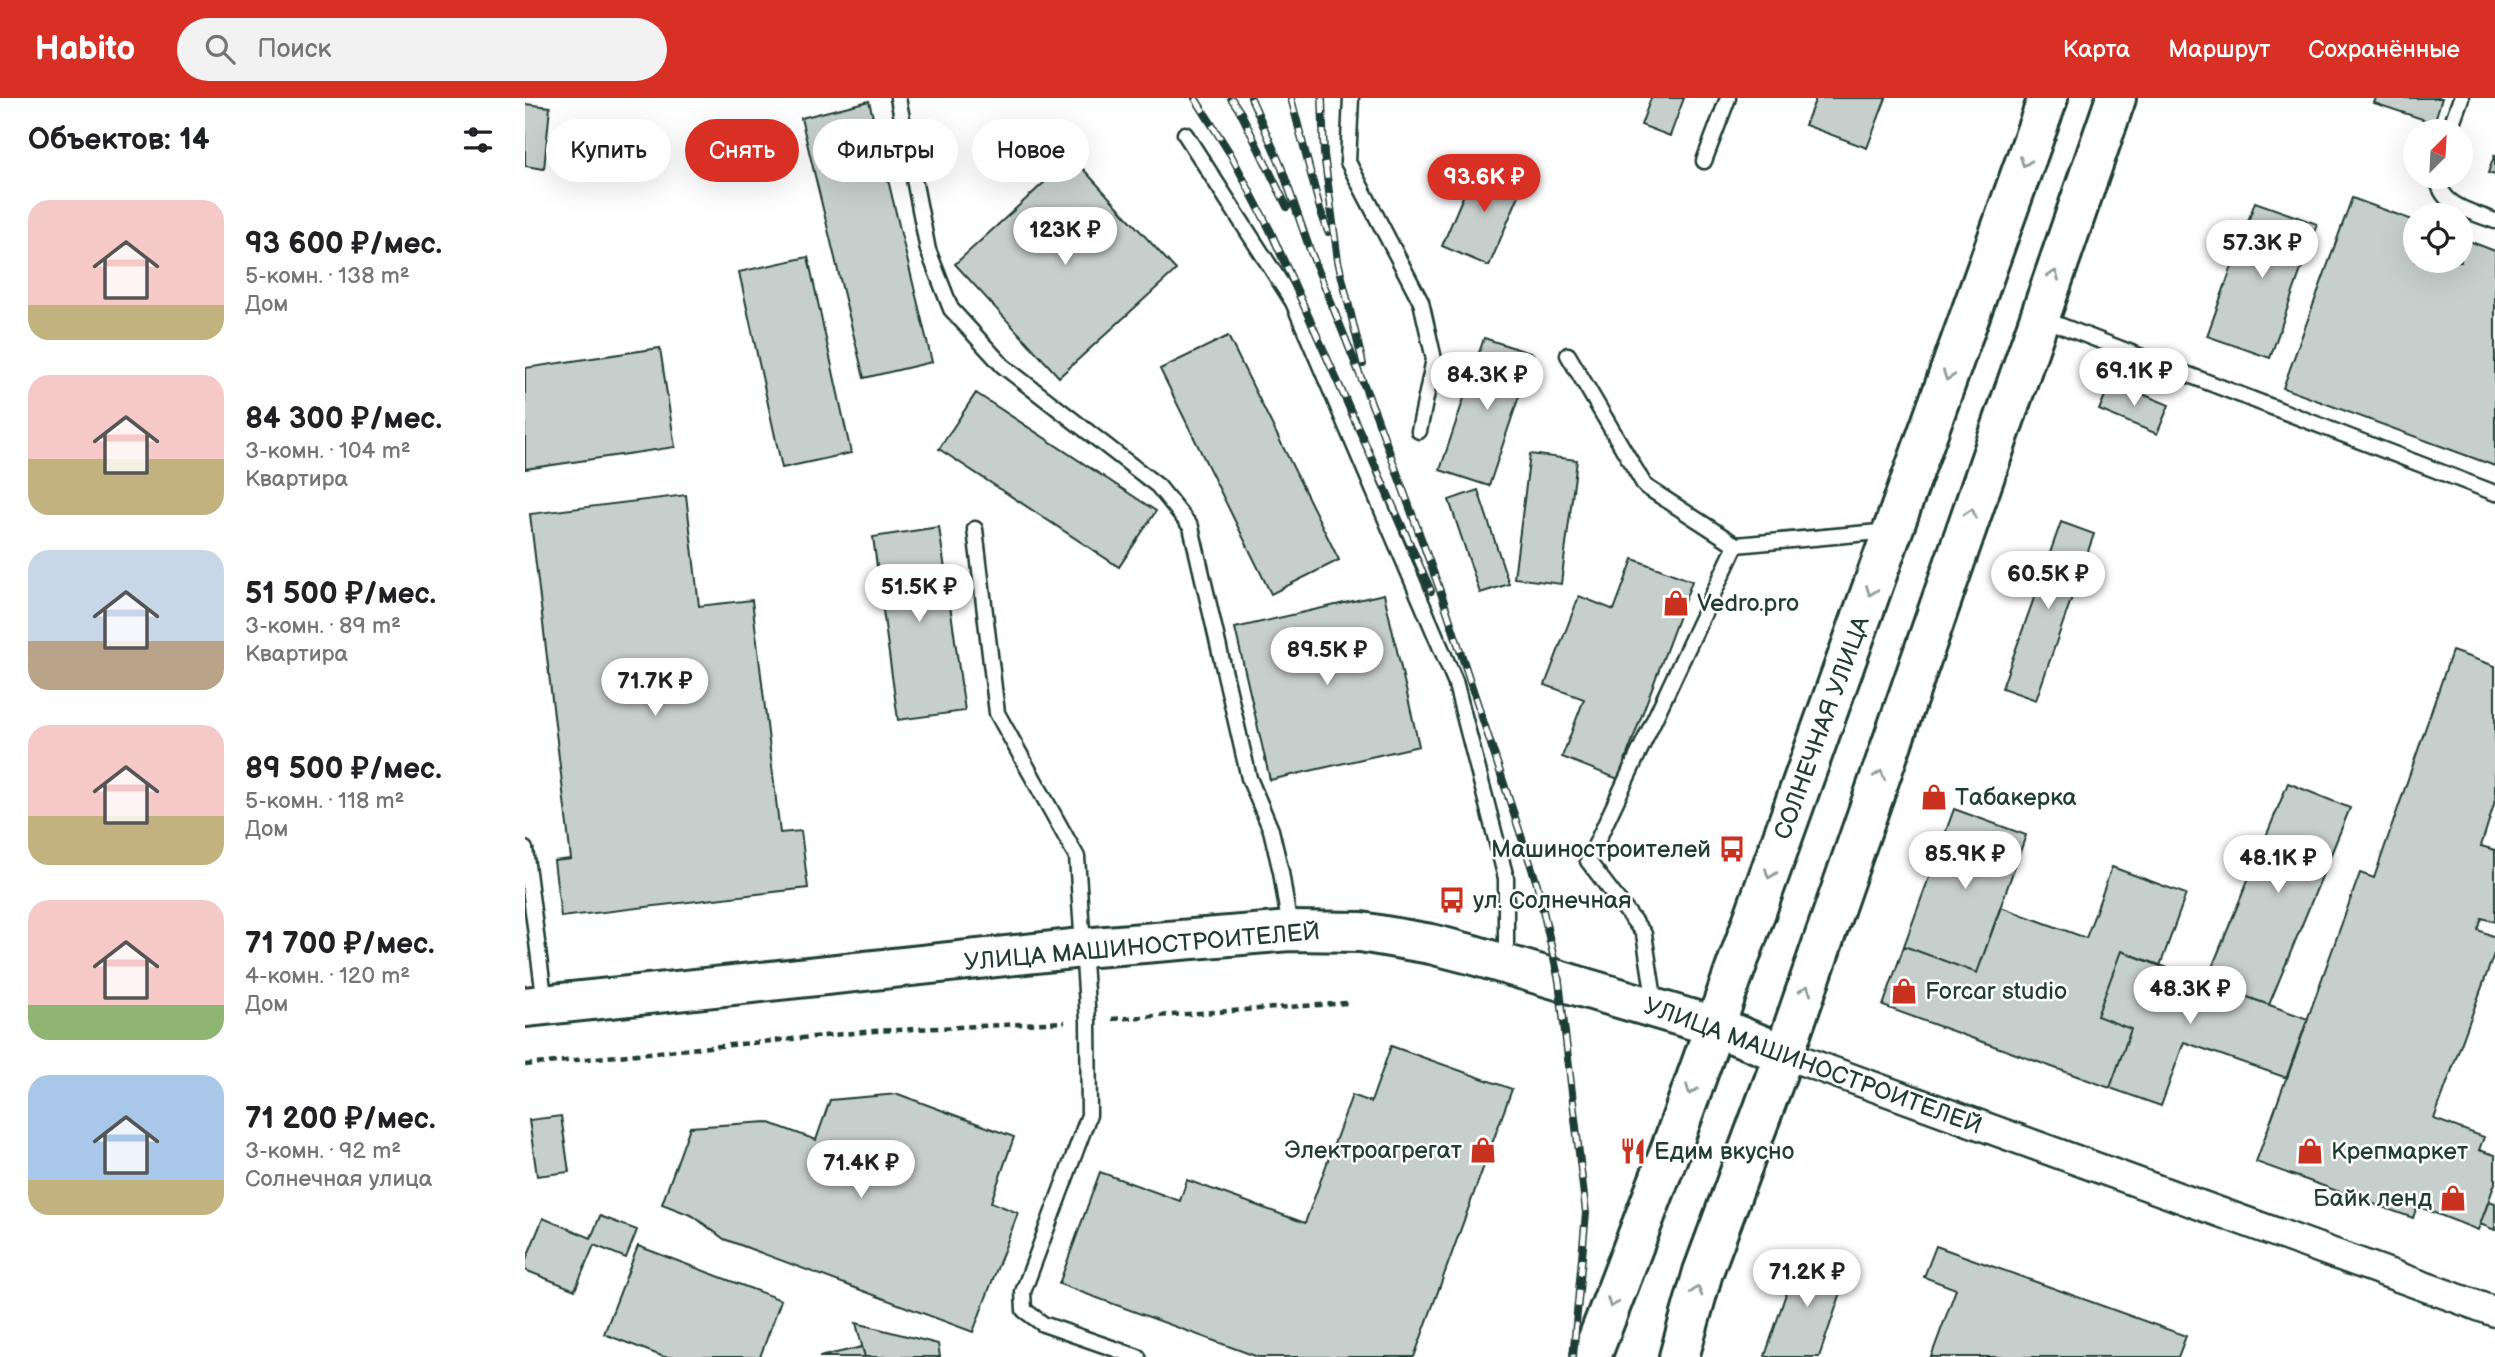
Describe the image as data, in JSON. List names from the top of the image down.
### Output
{
  "streets": {
    "main road": ["СОЛНЕЧНАЯ УЛИЦА", "УЛИЦА МАШИНОСТРОИТЕЛЕЙ"]
  },
  "crossings": [
    ["СОЛНЕЧНАЯ УЛИЦА", "УЛИЦА МАШИНОСТРОИТЕЛЕЙ"]
  ],
  "places": {
    "shop": [
      "Vedro.pro",
      "Табакерка",
      "Forcar studio",
      "Электроагрегат",
      "Крепмаркет",
      "Байк ленд"
    ],
    "bus stop": ["Машиностроителей", "ул. Солнечная"],
    "restaurant": ["Едим вкусно"]
  },
  "north": "top right",
  "page": {
    "header": "Habito",
    "search": "Поиск",
    "nav": ["Карта", "Маршрут", "Сохранённые"],
    "heading": "Объектов: 14",
    "chip": [
      "Купить",
      "Снять",
      "Фильтры",
      "Новое"
    ],
    "price": [
      "93.6K ₽",
      "123K ₽",
      "57.3K ₽",
      "69.1K ₽",
      "84.3K ₽",
      "60.5K ₽",
      "51.5K ₽",
      "89.5K ₽",
      "71.7K ₽",
      "85.9K ₽",
      "48.1K ₽",
      "48.3K ₽",
      "71.4K ₽",
      "71.2K ₽"
    ],
    "list": [
      {
        "name": "93 600 ₽/мес.",
        "note": "5-комн. · 138 m² · Дом"
      },
      {
        "name": "84 300 ₽/мес.",
        "note": "3-комн. · 104 m² · Квартира"
      },
      {
        "name": "51 500 ₽/мес.",
        "note": "3-комн. · 89 m² · Квартира"
      },
      {
        "name": "89 500 ₽/мес.",
        "note": "5-комн. · 118 m² · Дом"
      },
      {
        "name": "71 700 ₽/мес.",
        "note": "4-комн. · 120 m² · Дом"
      },
      {
        "name": "71 200 ₽/мес.",
        "note": "3-комн. · 92 m² · Солнечная улица"
      }
    ]
  }
}
